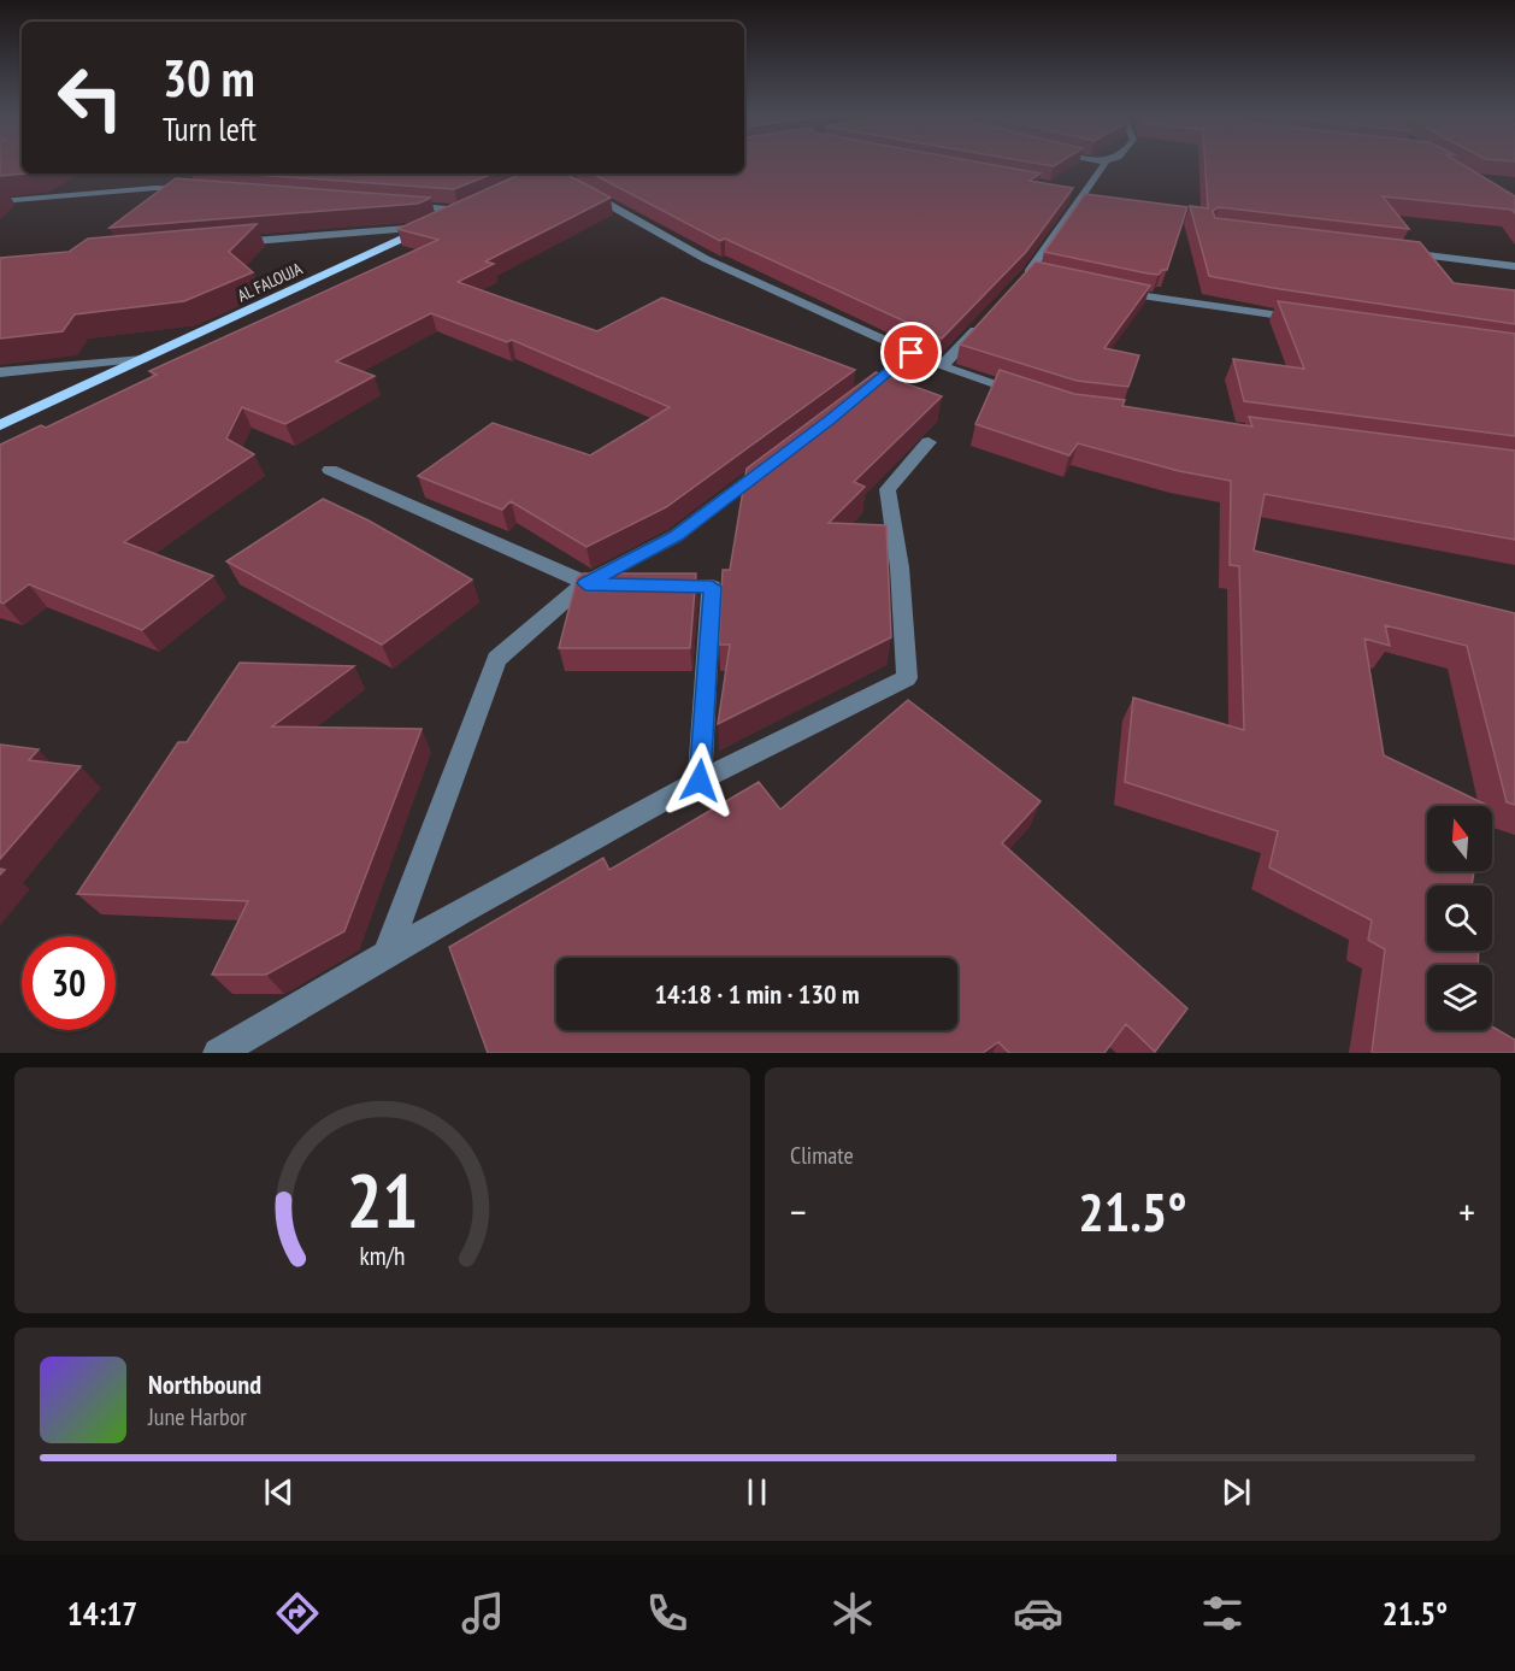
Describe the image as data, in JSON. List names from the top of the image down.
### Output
{
  "streets": {
    "main road": ["AL FALOUJA"]
  },
  "north": "top",
  "page": {
    "turn": ["30 m", "Turn left"],
    "limit": "30",
    "trip": "14:18 · 1 min · 130 m",
    "tile": "Climate",
    "heat": ["−", "21.5°", "+"],
    "song": ["Northbound", "June Harbor"],
    "tabs": ["14:17", "21.5°"],
    "gauge": ["21", "km/h"]
  }
}
